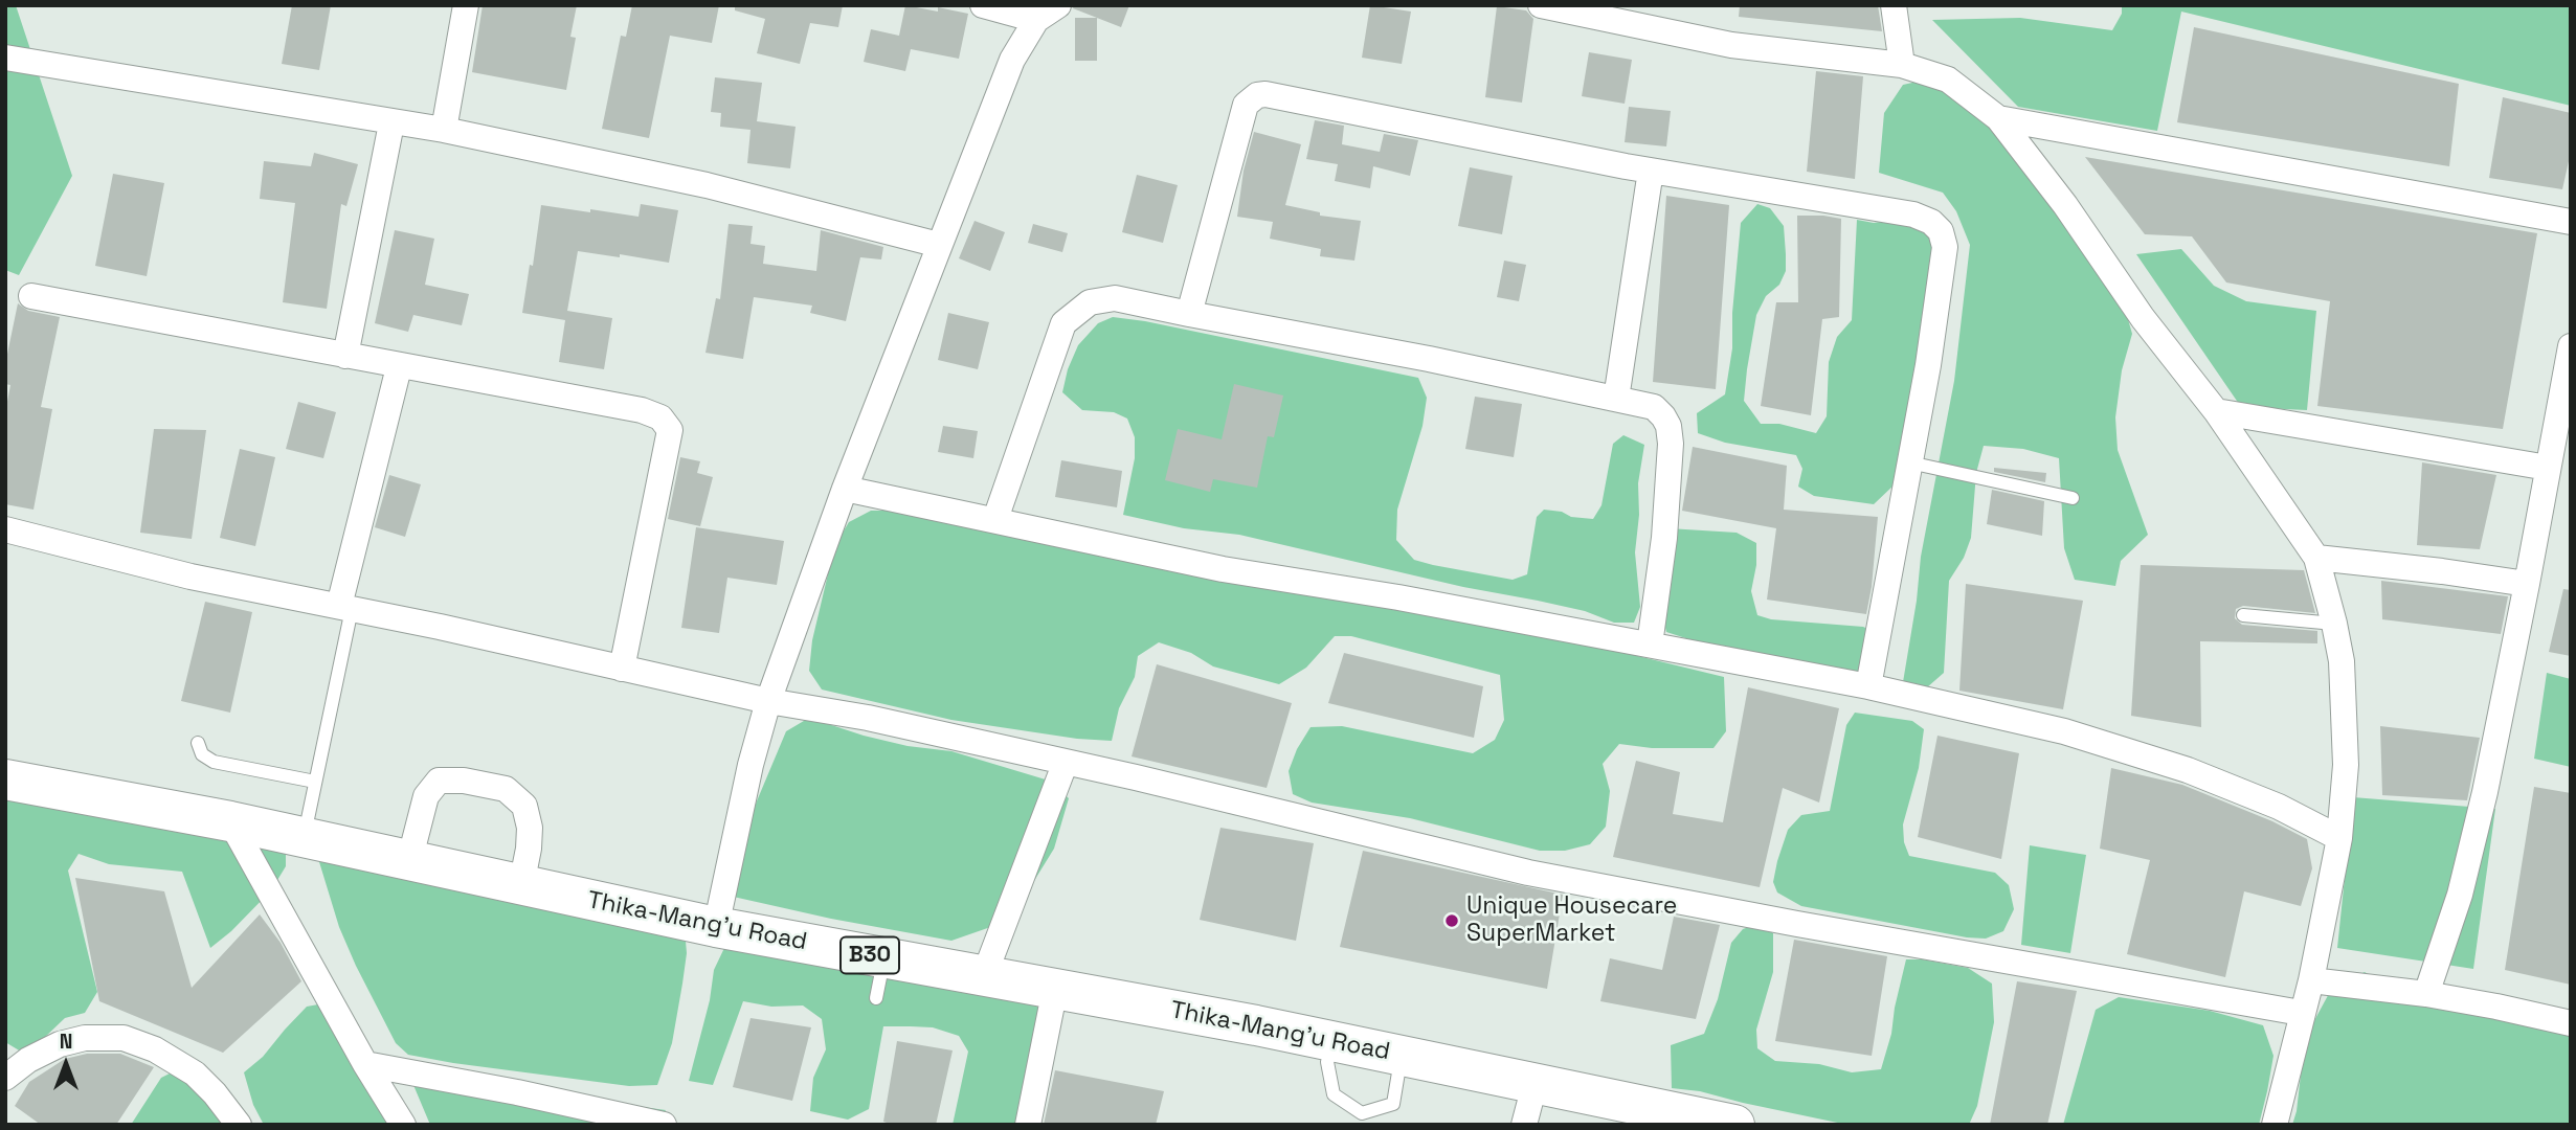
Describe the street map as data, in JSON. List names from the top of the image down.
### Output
{
  "streets": {
    "highway": ["Thika-Mang'u Road", "B30"]
  },
  "places": ["Unique Housecare SuperMarket"],
  "north": "top"
}
